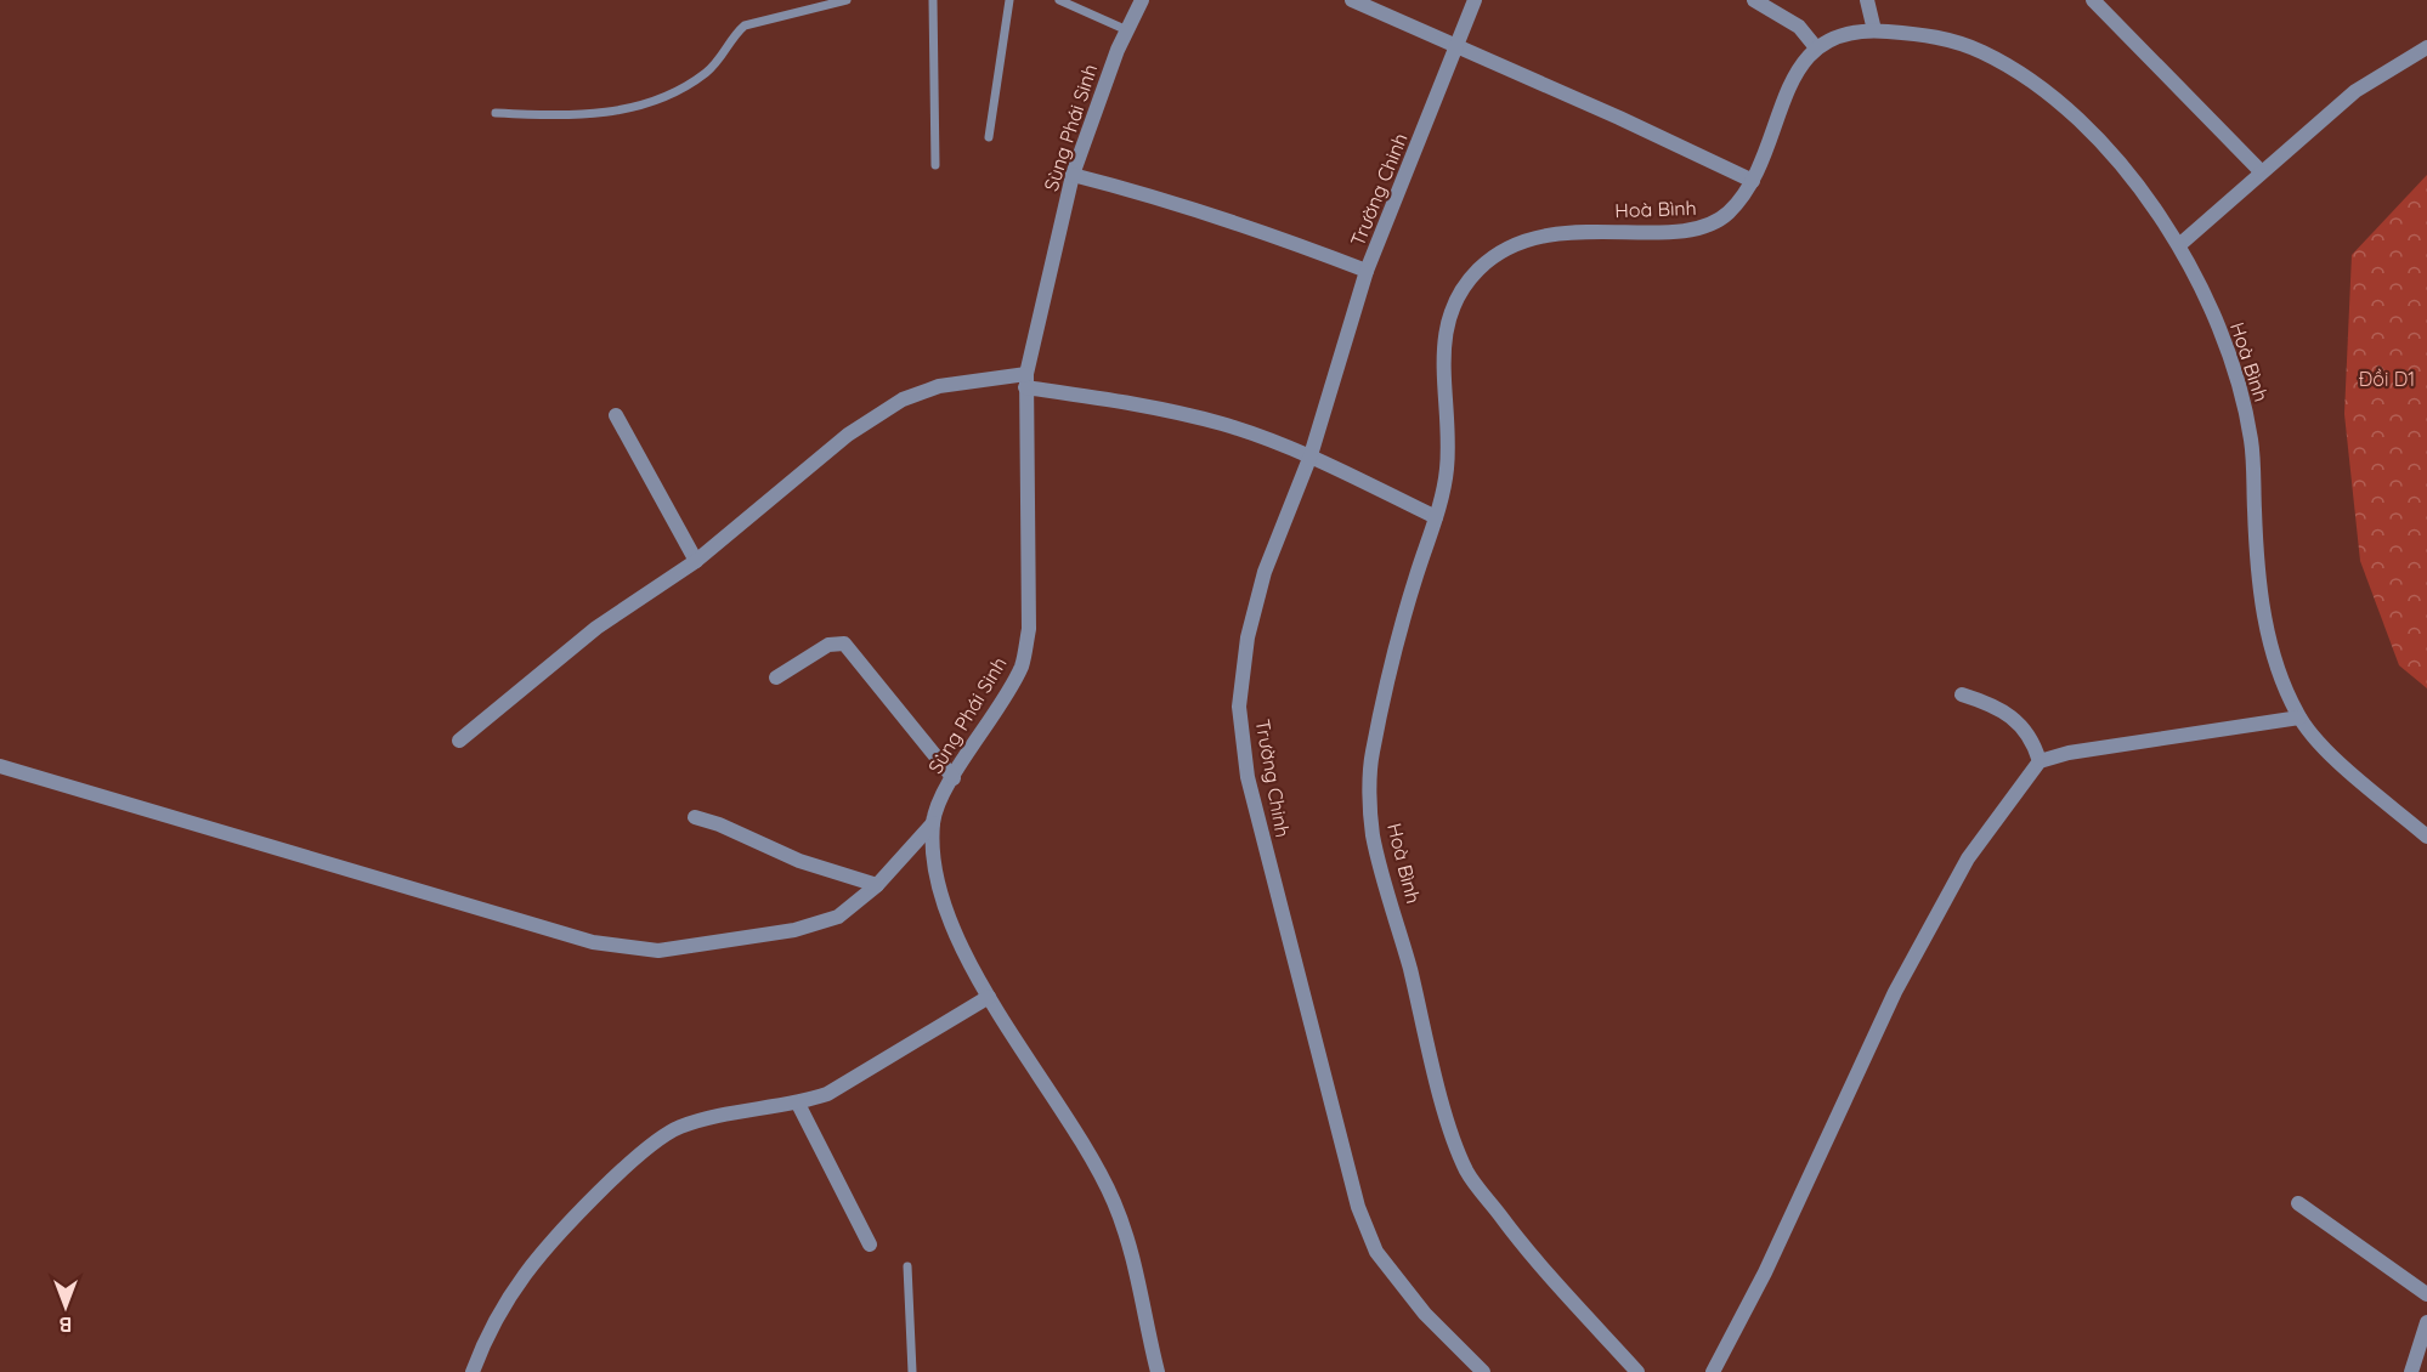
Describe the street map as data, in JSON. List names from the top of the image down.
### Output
{
  "streets": {
    "street": ["Sùng Phái Sinh", "Trường Chinh", "Hoà Bình"]
  },
  "parks": ["Đồi D1"],
  "north": "bottom"
}
